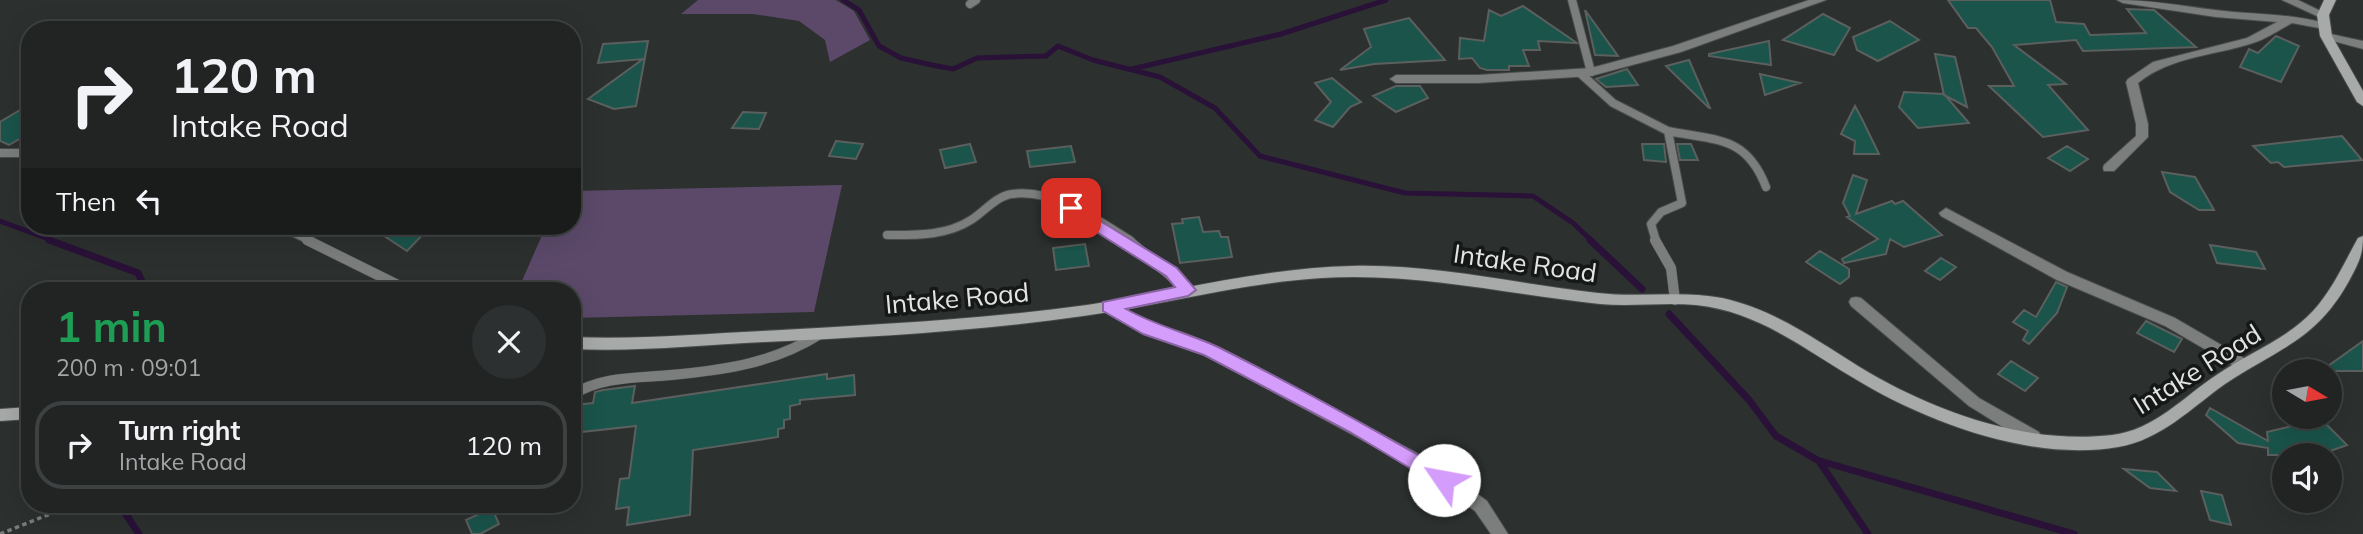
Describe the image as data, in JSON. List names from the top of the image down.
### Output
{
  "streets": {
    "street": ["Intake Road"]
  },
  "north": "right",
  "page": {
    "turn": ["120 m", "Intake Road"],
    "then": "Then",
    "heading": ["1 min", "200 m · 09:01"],
    "list": [
      {
        "name": "Turn right",
        "note": "Intake Road",
        "value": "120 m"
      }
    ]
  }
}
